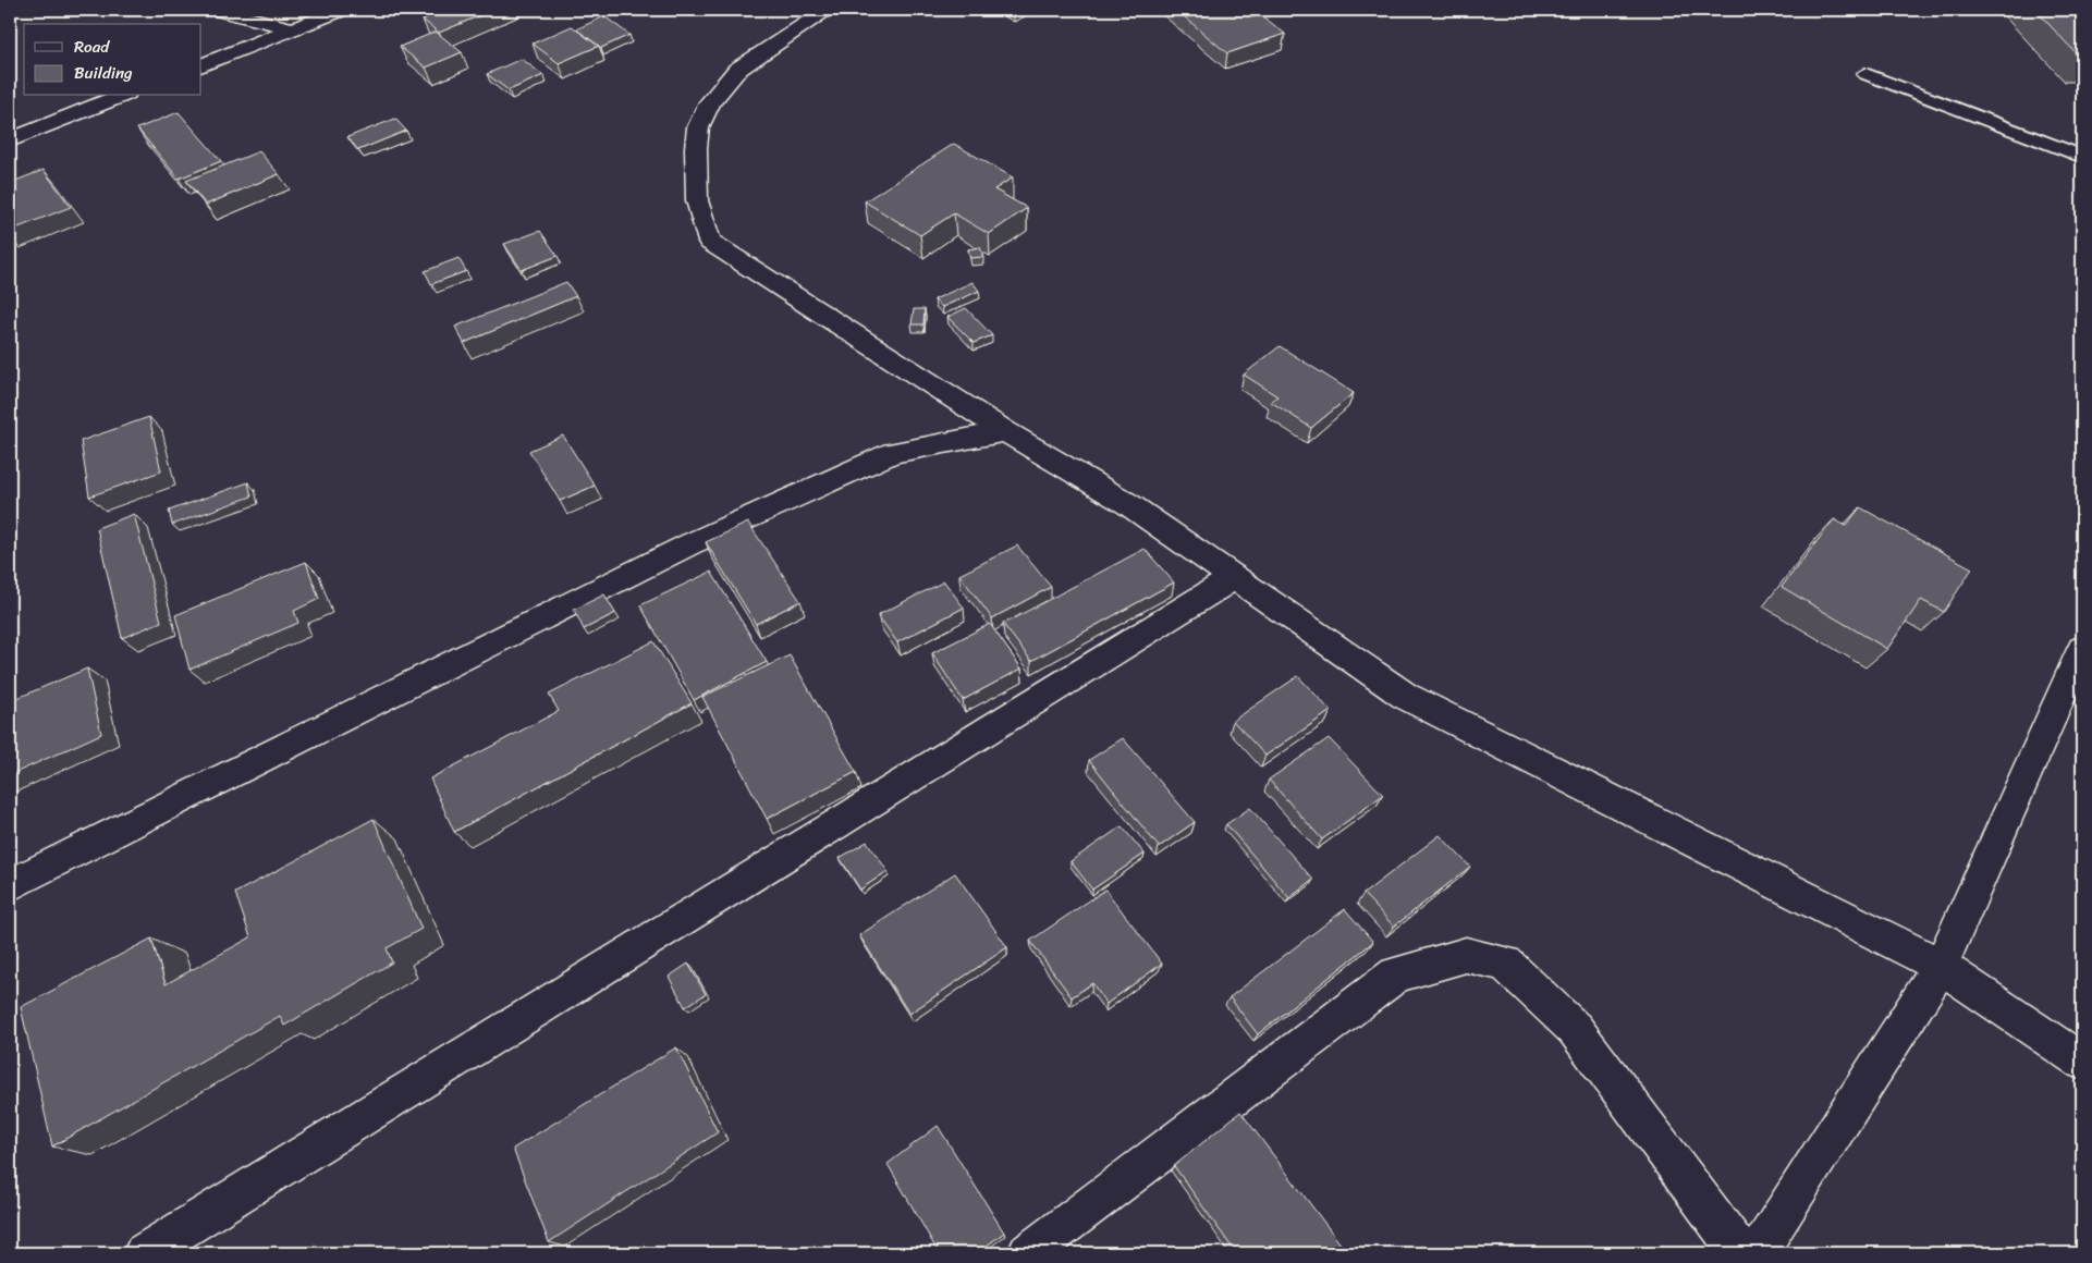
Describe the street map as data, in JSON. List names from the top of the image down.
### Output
{
  "legend": ["Road", "Building"]
}
